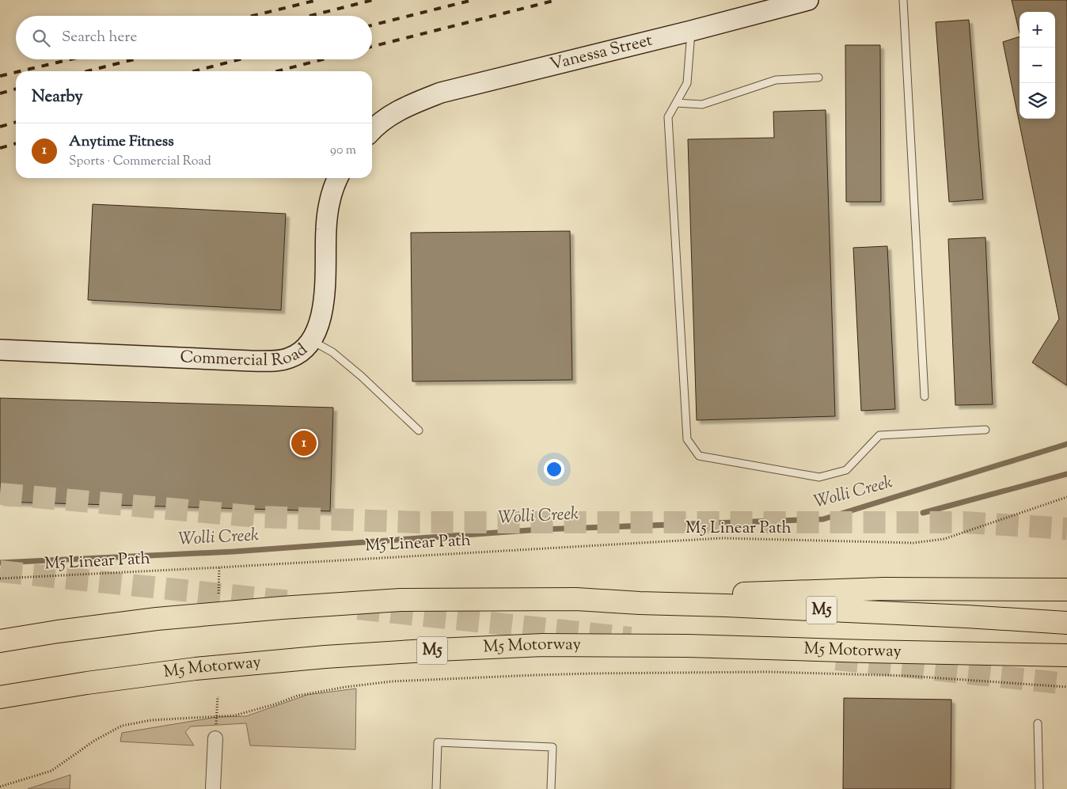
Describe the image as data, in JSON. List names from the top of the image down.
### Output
{
  "streets": {
    "highway": ["M5", "M5 Motorway"],
    "main road": ["Vanessa Street", "Commercial Road"],
    "path": ["M5 Linear Path"]
  },
  "water": ["Wolli Creek"],
  "page": {
    "map_buttons": ["+", "−"],
    "search": "Search here",
    "heading": "Nearby",
    "list": [
      {
        "mark": "1",
        "name": "Anytime Fitness",
        "note": "Sports · Commercial Road",
        "value": "90 m"
      }
    ],
    "pins": "1"
  }
}
